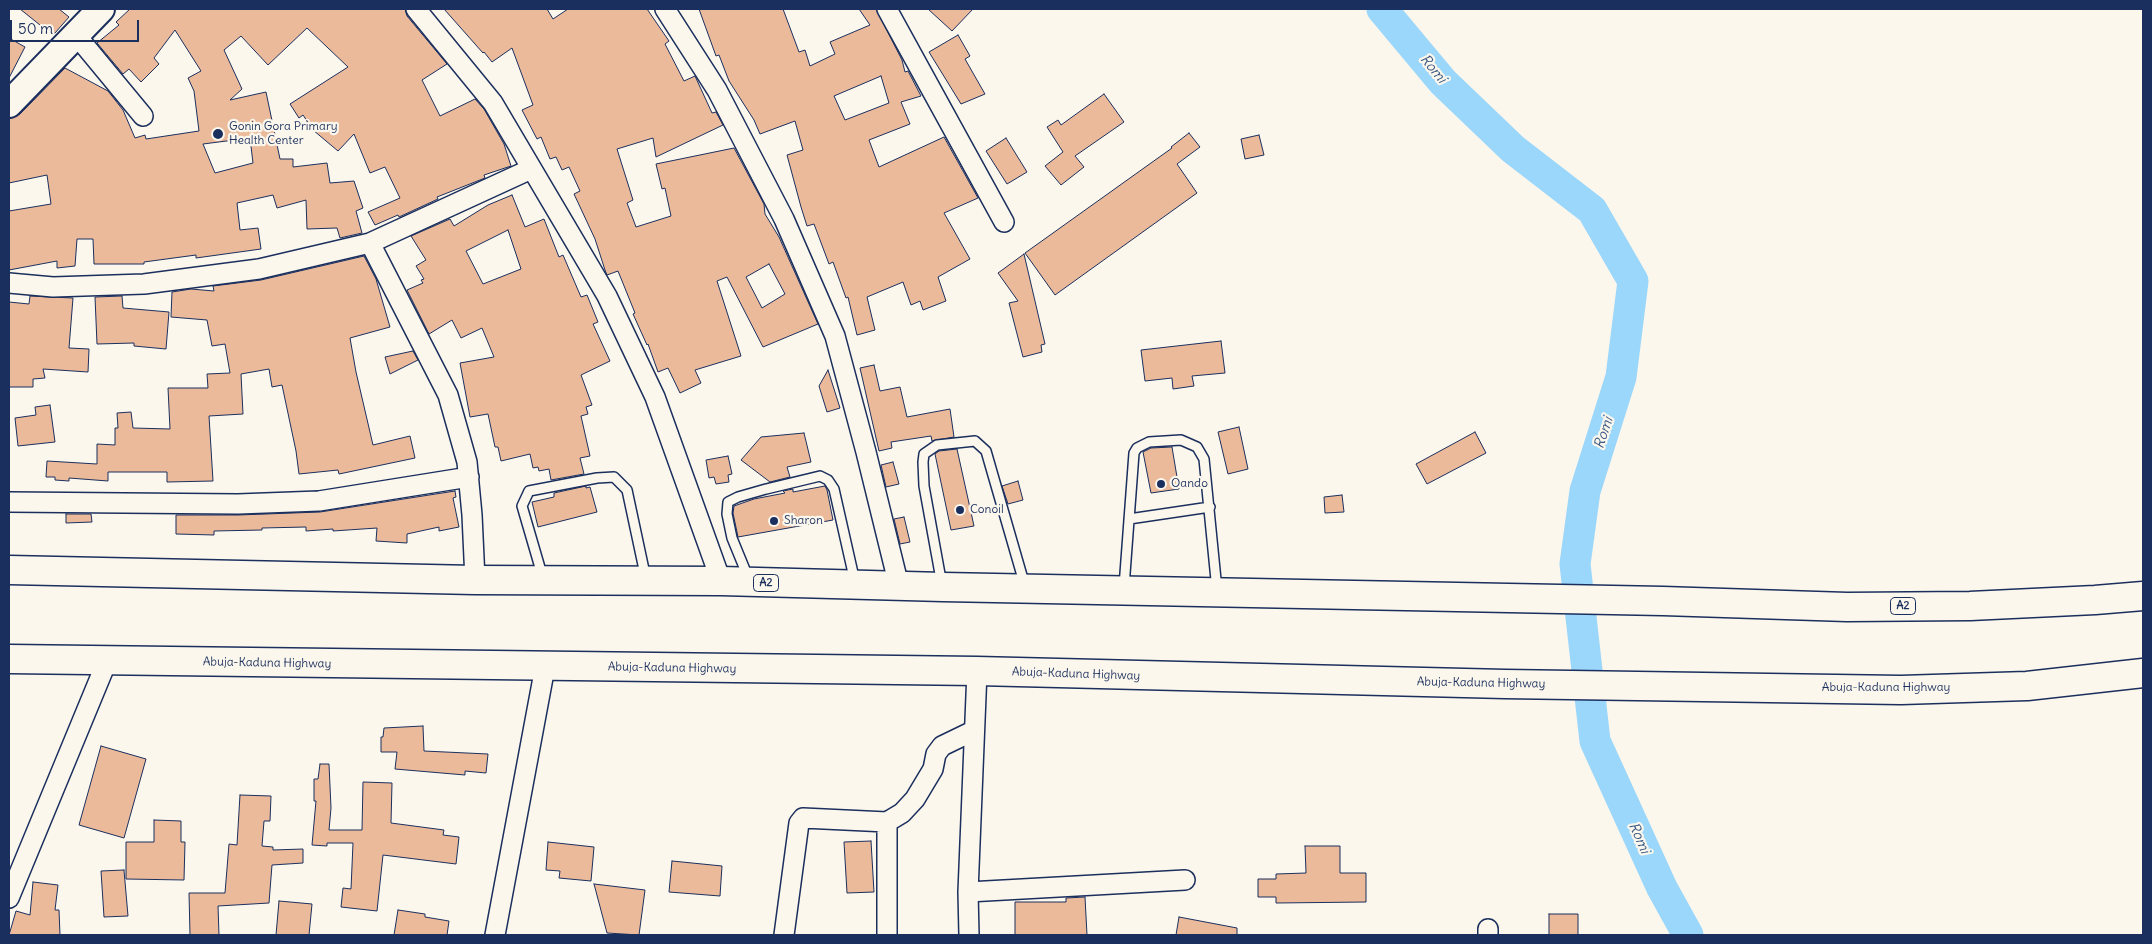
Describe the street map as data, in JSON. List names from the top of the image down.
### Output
{
  "streets": {
    "highway": ["A2", "Abuja-Kaduna Highway"]
  },
  "water": ["Romi"],
  "places": [
    "Gonin Gora Primary Health Center",
    "Oando",
    "Conoil",
    "Sharon"
  ],
  "scale_bar": "50 m"
}
